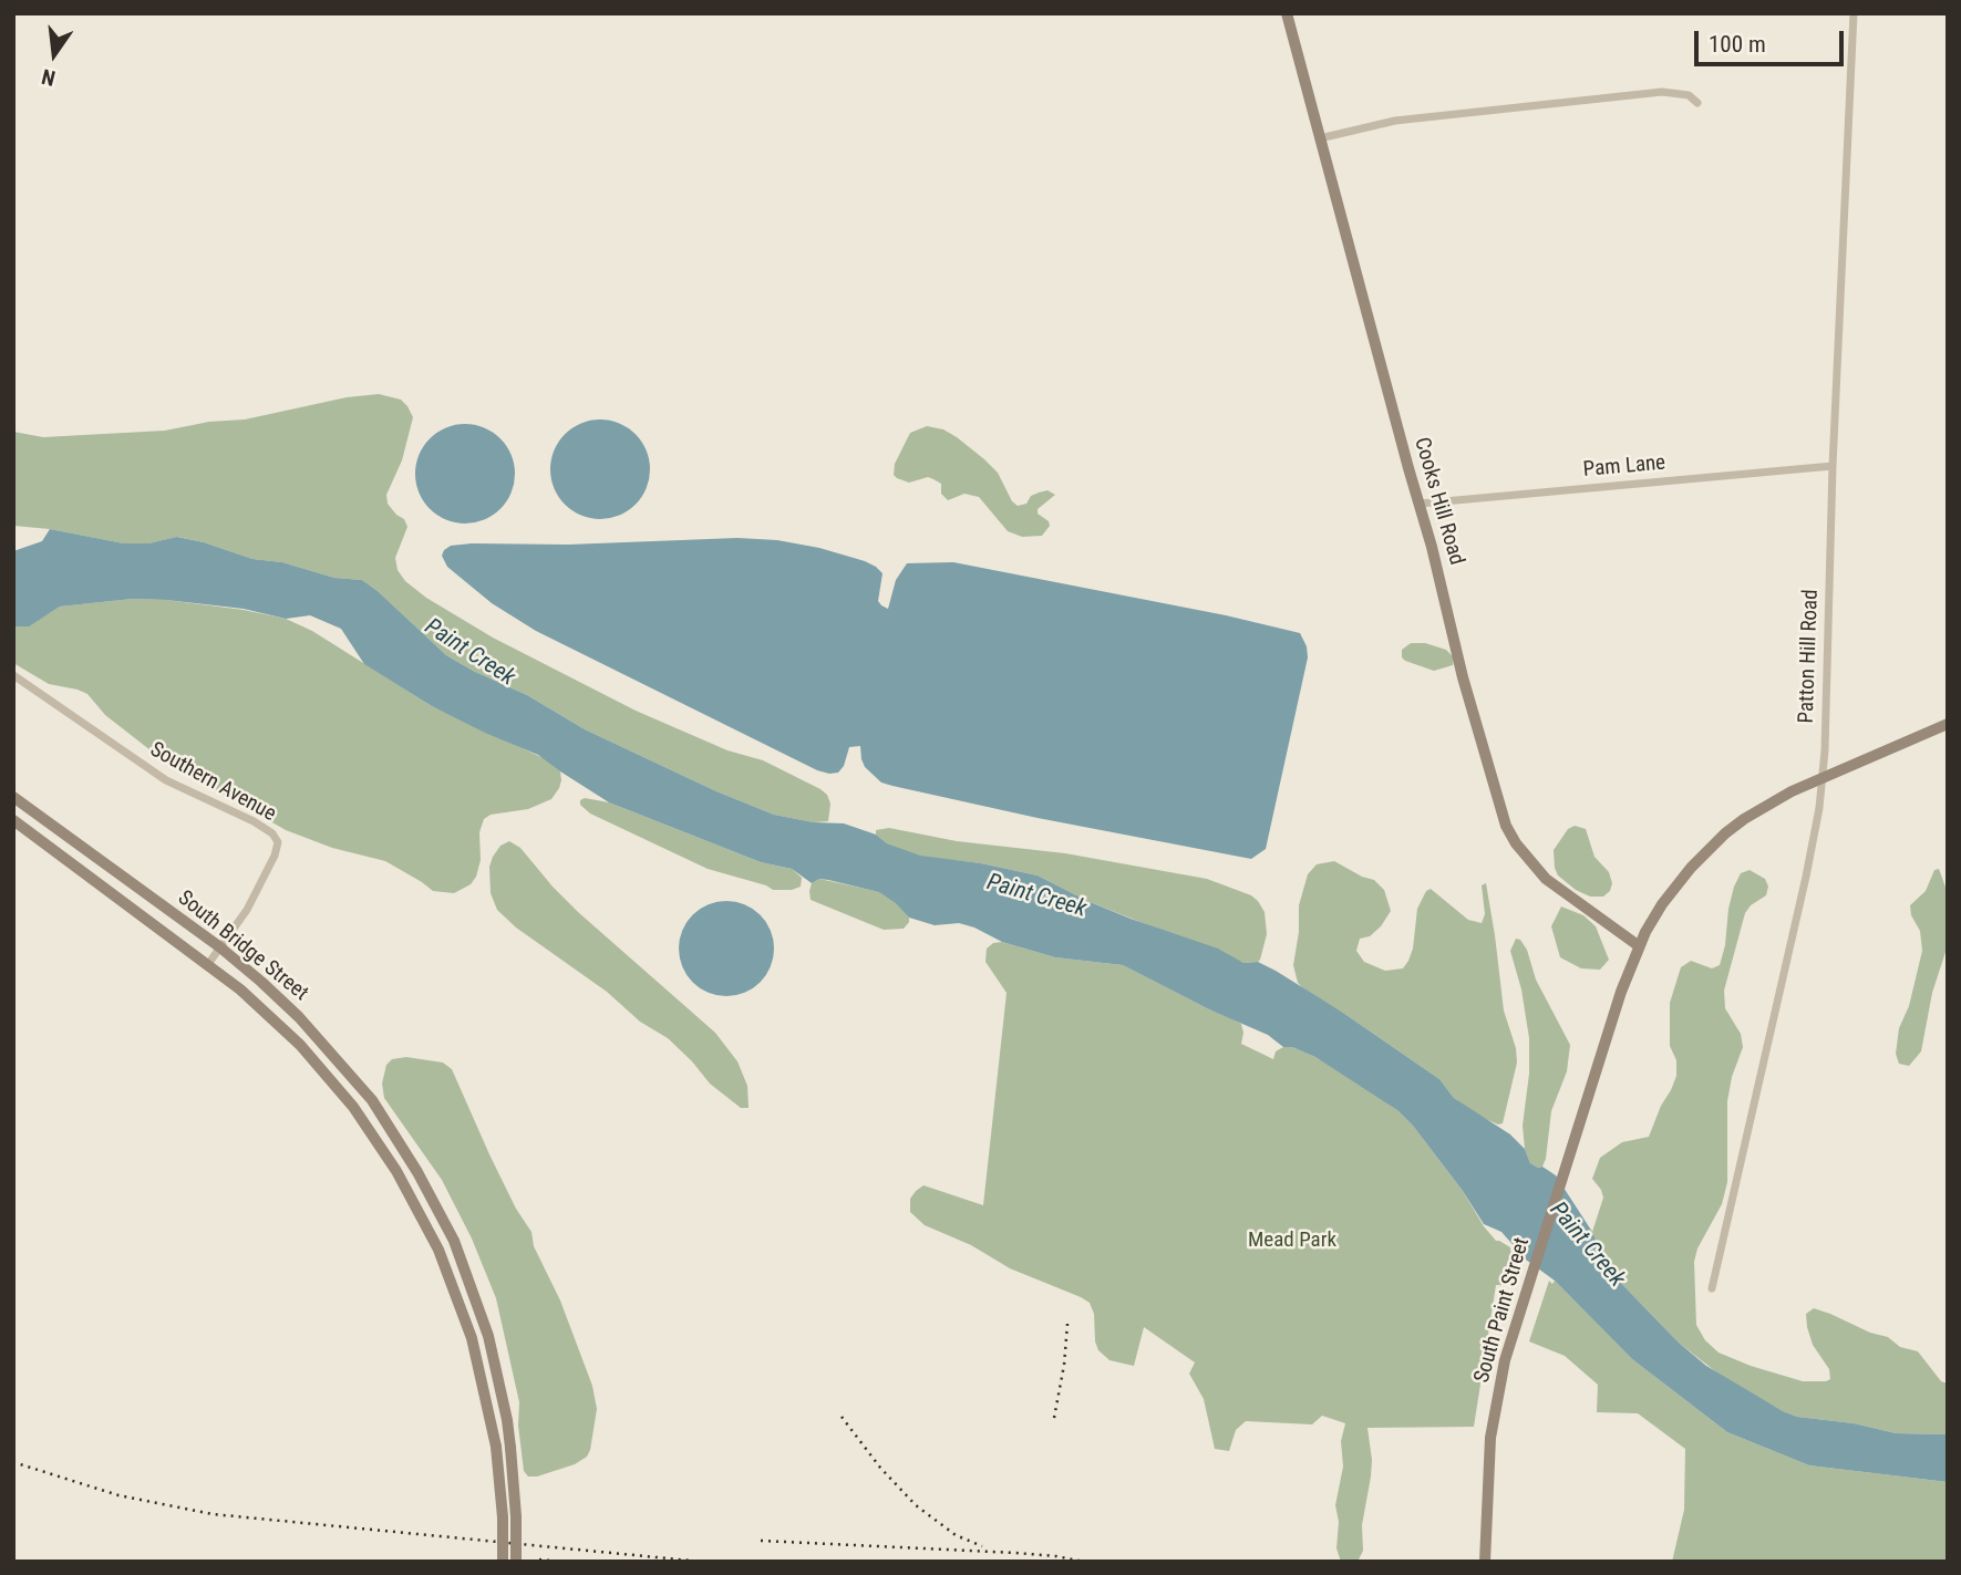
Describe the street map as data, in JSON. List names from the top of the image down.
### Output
{
  "streets": {
    "main road": ["Cooks Hill Road", "South Bridge Street", "South Paint Street"],
    "street": ["Pam Lane", "Patton Hill Road", "Southern Avenue"]
  },
  "crossings": [
    ["Pam Lane", "Cooks Hill Road"],
    ["Pam Lane", "Patton Hill Road"],
    ["Cooks Hill Road", "South Paint Street"],
    ["Patton Hill Road", "South Paint Street"],
    ["Southern Avenue", "South Bridge Street"]
  ],
  "water": ["Paint Creek"],
  "parks": ["Mead Park"],
  "scale_bar": "100 m",
  "north": "bottom"
}
